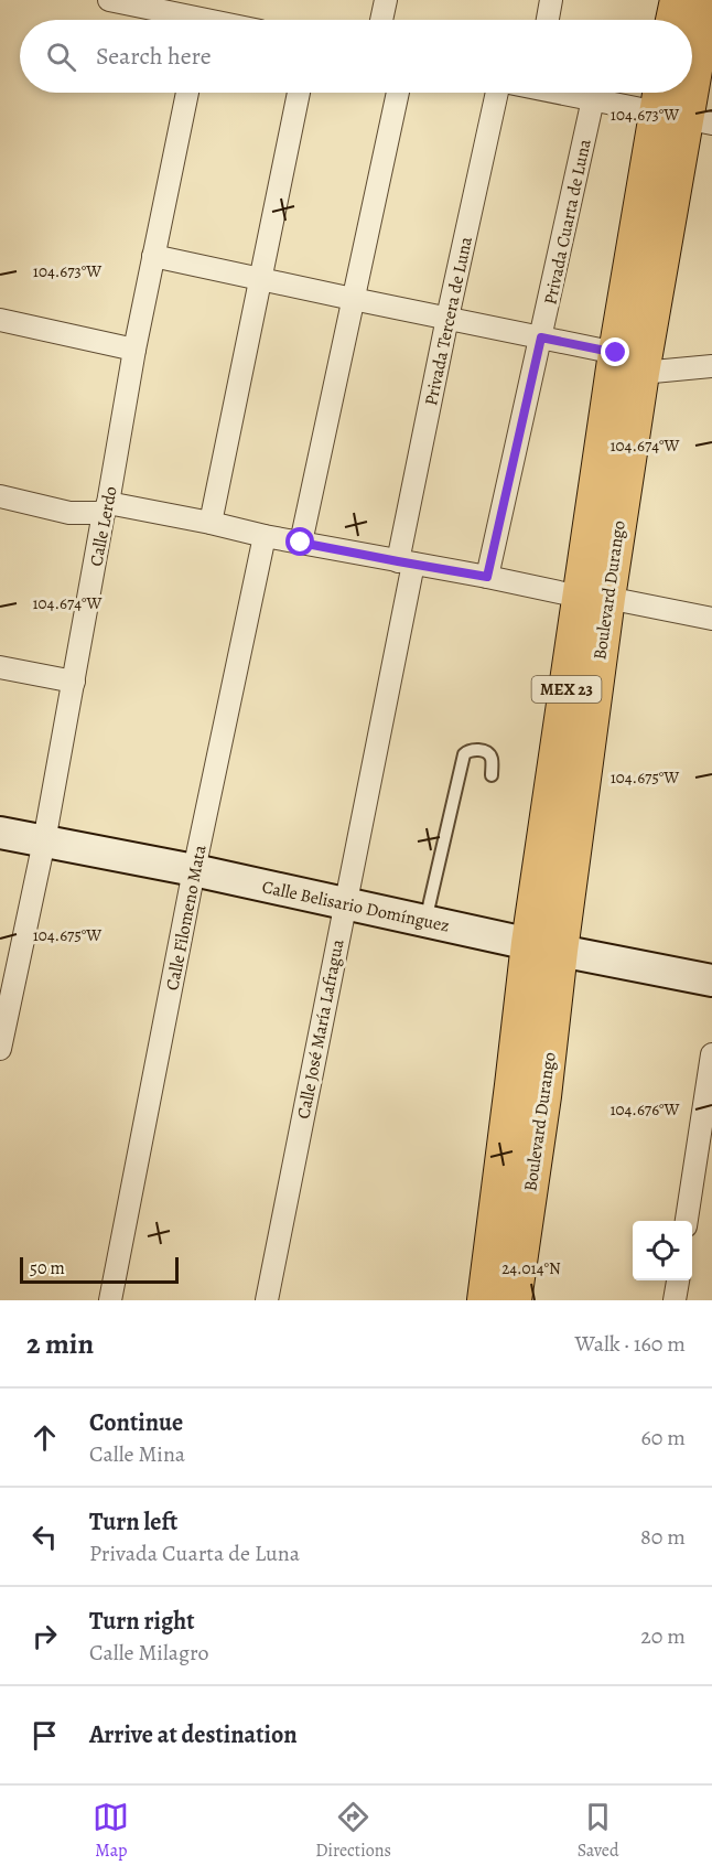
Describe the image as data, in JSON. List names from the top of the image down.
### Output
{
  "streets": {
    "main road": ["Boulevard Durango", "MEX 23"],
    "street": [
      "Privada Cuarta de Luna",
      "Privada Tercera de Luna",
      "Calle Lerdo",
      "Calle Belisario Domínguez",
      "Calle Filomeno Mata",
      "Calle José María Lafragua"
    ]
  },
  "crossings": [
    ["Privada Tercera de Luna", "Calle José María Lafragua"],
    ["Calle Lerdo", "Calle Belisario Domínguez"],
    ["Boulevard Durango", "Calle Belisario Domínguez"],
    ["Calle Belisario Domínguez", "Calle Filomeno Mata"],
    ["Calle Belisario Domínguez", "Calle José María Lafragua"]
  ],
  "scale_bar": "50 m",
  "page": {
    "search": "Search here",
    "scale": "50 m",
    "heading": ["2 min", "Walk · 160 m"],
    "list": [
      ["Continue", "Calle Mina", "60 m"],
      ["Turn left", "Privada Cuarta de Luna", "80 m"],
      ["Turn right", "Calle Milagro", "20 m"],
      "Arrive at destination"
    ],
    "nav": ["Map", "Directions", "Saved"]
  },
  "coordinates": [
    "104.673°W",
    "104.674°W",
    "104.675°W",
    "104.676°W",
    "24.014°N"
  ]
}
